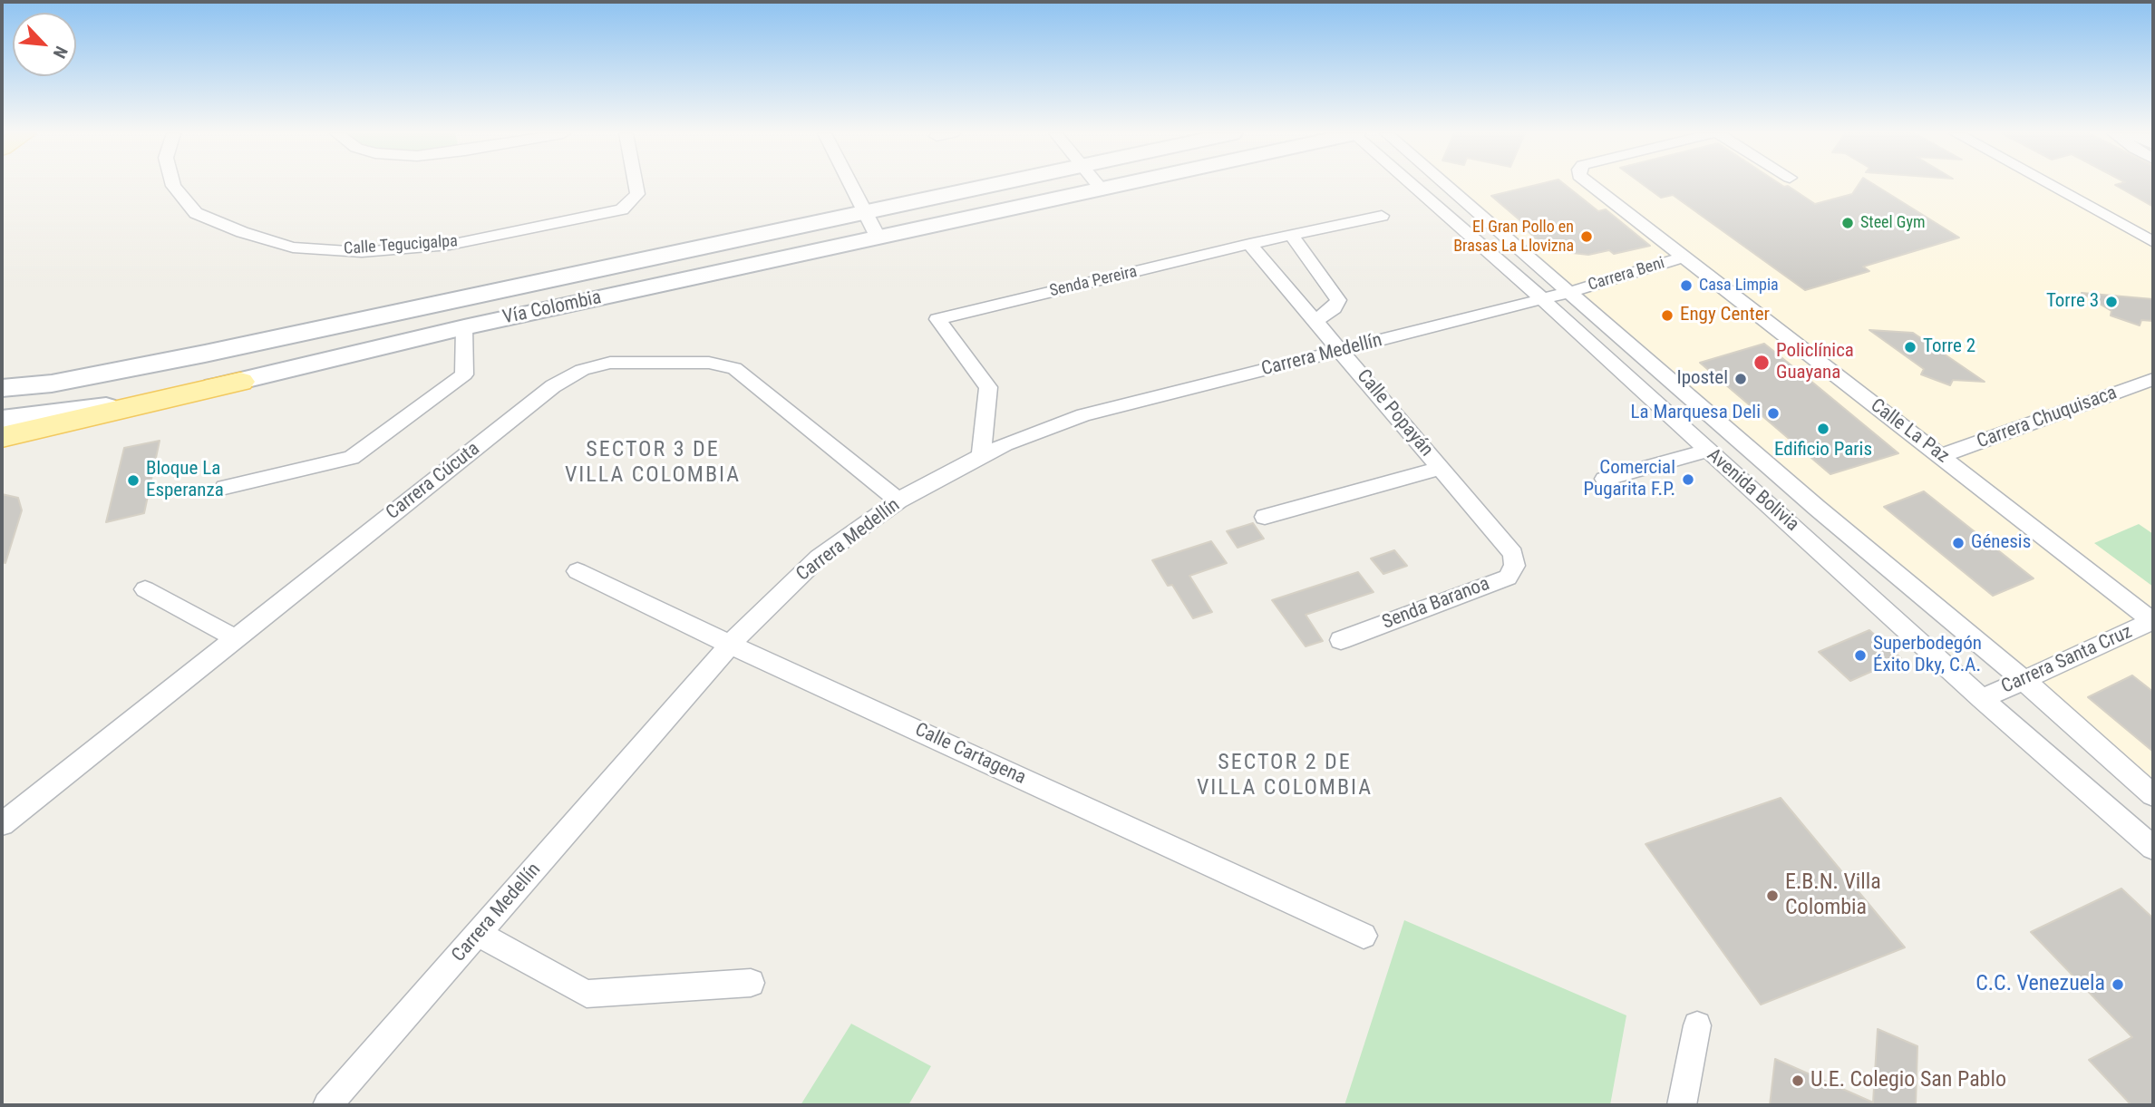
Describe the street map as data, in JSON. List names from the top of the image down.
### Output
{
  "streets": {
    "main road": ["Vía Colombia"],
    "street": [
      "Calle Tegucigalpa",
      "Carrera Beni",
      "Senda Pereira",
      "Carrera Medellín",
      "Calle Popayán",
      "Carrera Chuquisaca",
      "Calle La Paz",
      "Carrera Cúcuta",
      "Avenida Bolivia",
      "Senda Baranoa",
      "Carrera Santa Cruz",
      "Calle Cartagena"
    ]
  },
  "crossings": [
    ["Carrera Beni", "Carrera Medellín"],
    ["Carrera Beni", "Calle La Paz"],
    ["Carrera Beni", "Avenida Bolivia"],
    ["Senda Pereira", "Carrera Medellín"],
    ["Senda Pereira", "Calle Popayán"],
    ["Carrera Medellín", "Calle Popayán"],
    ["Carrera Medellín", "Carrera Cúcuta"],
    ["Carrera Medellín", "Avenida Bolivia"],
    ["Carrera Medellín", "Calle Cartagena"],
    ["Calle Popayán", "Senda Baranoa"],
    ["Carrera Chuquisaca", "Calle La Paz"],
    ["Calle La Paz", "Carrera Santa Cruz"],
    ["Avenida Bolivia", "Carrera Santa Cruz"]
  ],
  "districts": ["SECTOR 3 DE VILLA COLOMBIA", "SECTOR 2 DE VILLA COLOMBIA"],
  "places": [
    "Steel Gym",
    "El Gran Pollo en Brasas La Llovizna",
    "Casa Limpia",
    "Torre 3",
    "Engy Center",
    "Torre 2",
    "Policlínica Guayana",
    "Ipostel",
    "La Marquesa Deli",
    "Edificio Paris",
    "Comercial Pugarita F.P.",
    "Bloque La Esperanza",
    "Génesis",
    "Superbodegón Éxito Dky, C.A.",
    "E.B.N. Villa Colombia",
    "C.C. Venezuela",
    "U.E. Colegio San Pablo"
  ],
  "north": "bottom right"
}
